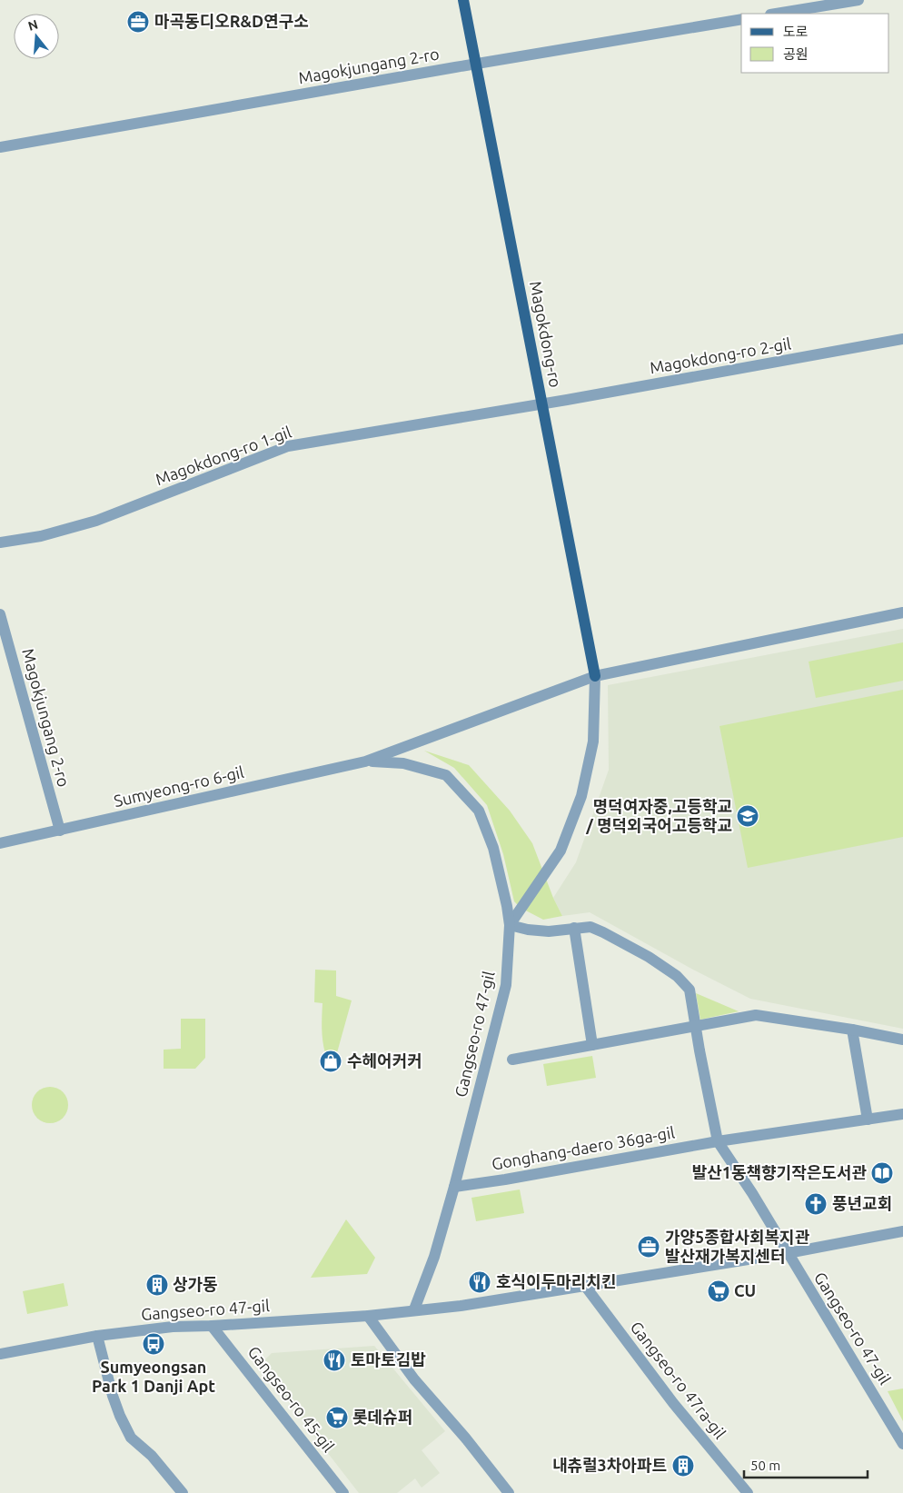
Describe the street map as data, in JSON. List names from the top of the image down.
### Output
{
  "streets": {
    "main road": ["Magokdong-ro"],
    "street": [
      "Magokjungang 2-ro",
      "Magokdong-ro 2-gil",
      "Magokdong-ro 1-gil",
      "Sumyeong-ro 6-gil",
      "Gangseo-ro 47-gil",
      "Gonghang-daero 36ga-gil",
      "Gangseo-ro 47ra-gil",
      "Gangseo-ro 45-gil"
    ]
  },
  "crossings": [
    ["Magokjungang 2-ro", "Magokdong-ro"],
    ["Magokjungang 2-ro", "Sumyeong-ro 6-gil"],
    ["Magokdong-ro", "Magokdong-ro 2-gil"],
    ["Magokdong-ro", "Magokdong-ro 1-gil"],
    ["Magokdong-ro 2-gil", "Magokdong-ro 1-gil"],
    ["Sumyeong-ro 6-gil", "Gangseo-ro 47-gil"],
    ["Gangseo-ro 47-gil", "Gonghang-daero 36ga-gil"],
    ["Gangseo-ro 47-gil", "Gangseo-ro 47ra-gil"],
    ["Gangseo-ro 47-gil", "Gangseo-ro 45-gil"]
  ],
  "places": {
    "office": ["마곡동디오R&D연구소", "가양5종합사회복지관 발산재가복지센터"],
    "school or university": ["명덕여자중,고등학교 / 명덕외국어고등학교"],
    "shop": ["수헤어커커"],
    "library": ["발산1동책향기작은도서관"],
    "church": ["풍년교회"],
    "restaurant": ["호식이두마리치킨", "토마토김밥"],
    "building": ["상가동", "내츄럴3차아파트"],
    "supermarket": ["CU", "롯데슈퍼"],
    "bus stop": ["Sumyeongsan Park 1 Danji Apt"]
  },
  "legend": ["도로", "공원"],
  "scale_bar": "50 m",
  "north": "top"
}
